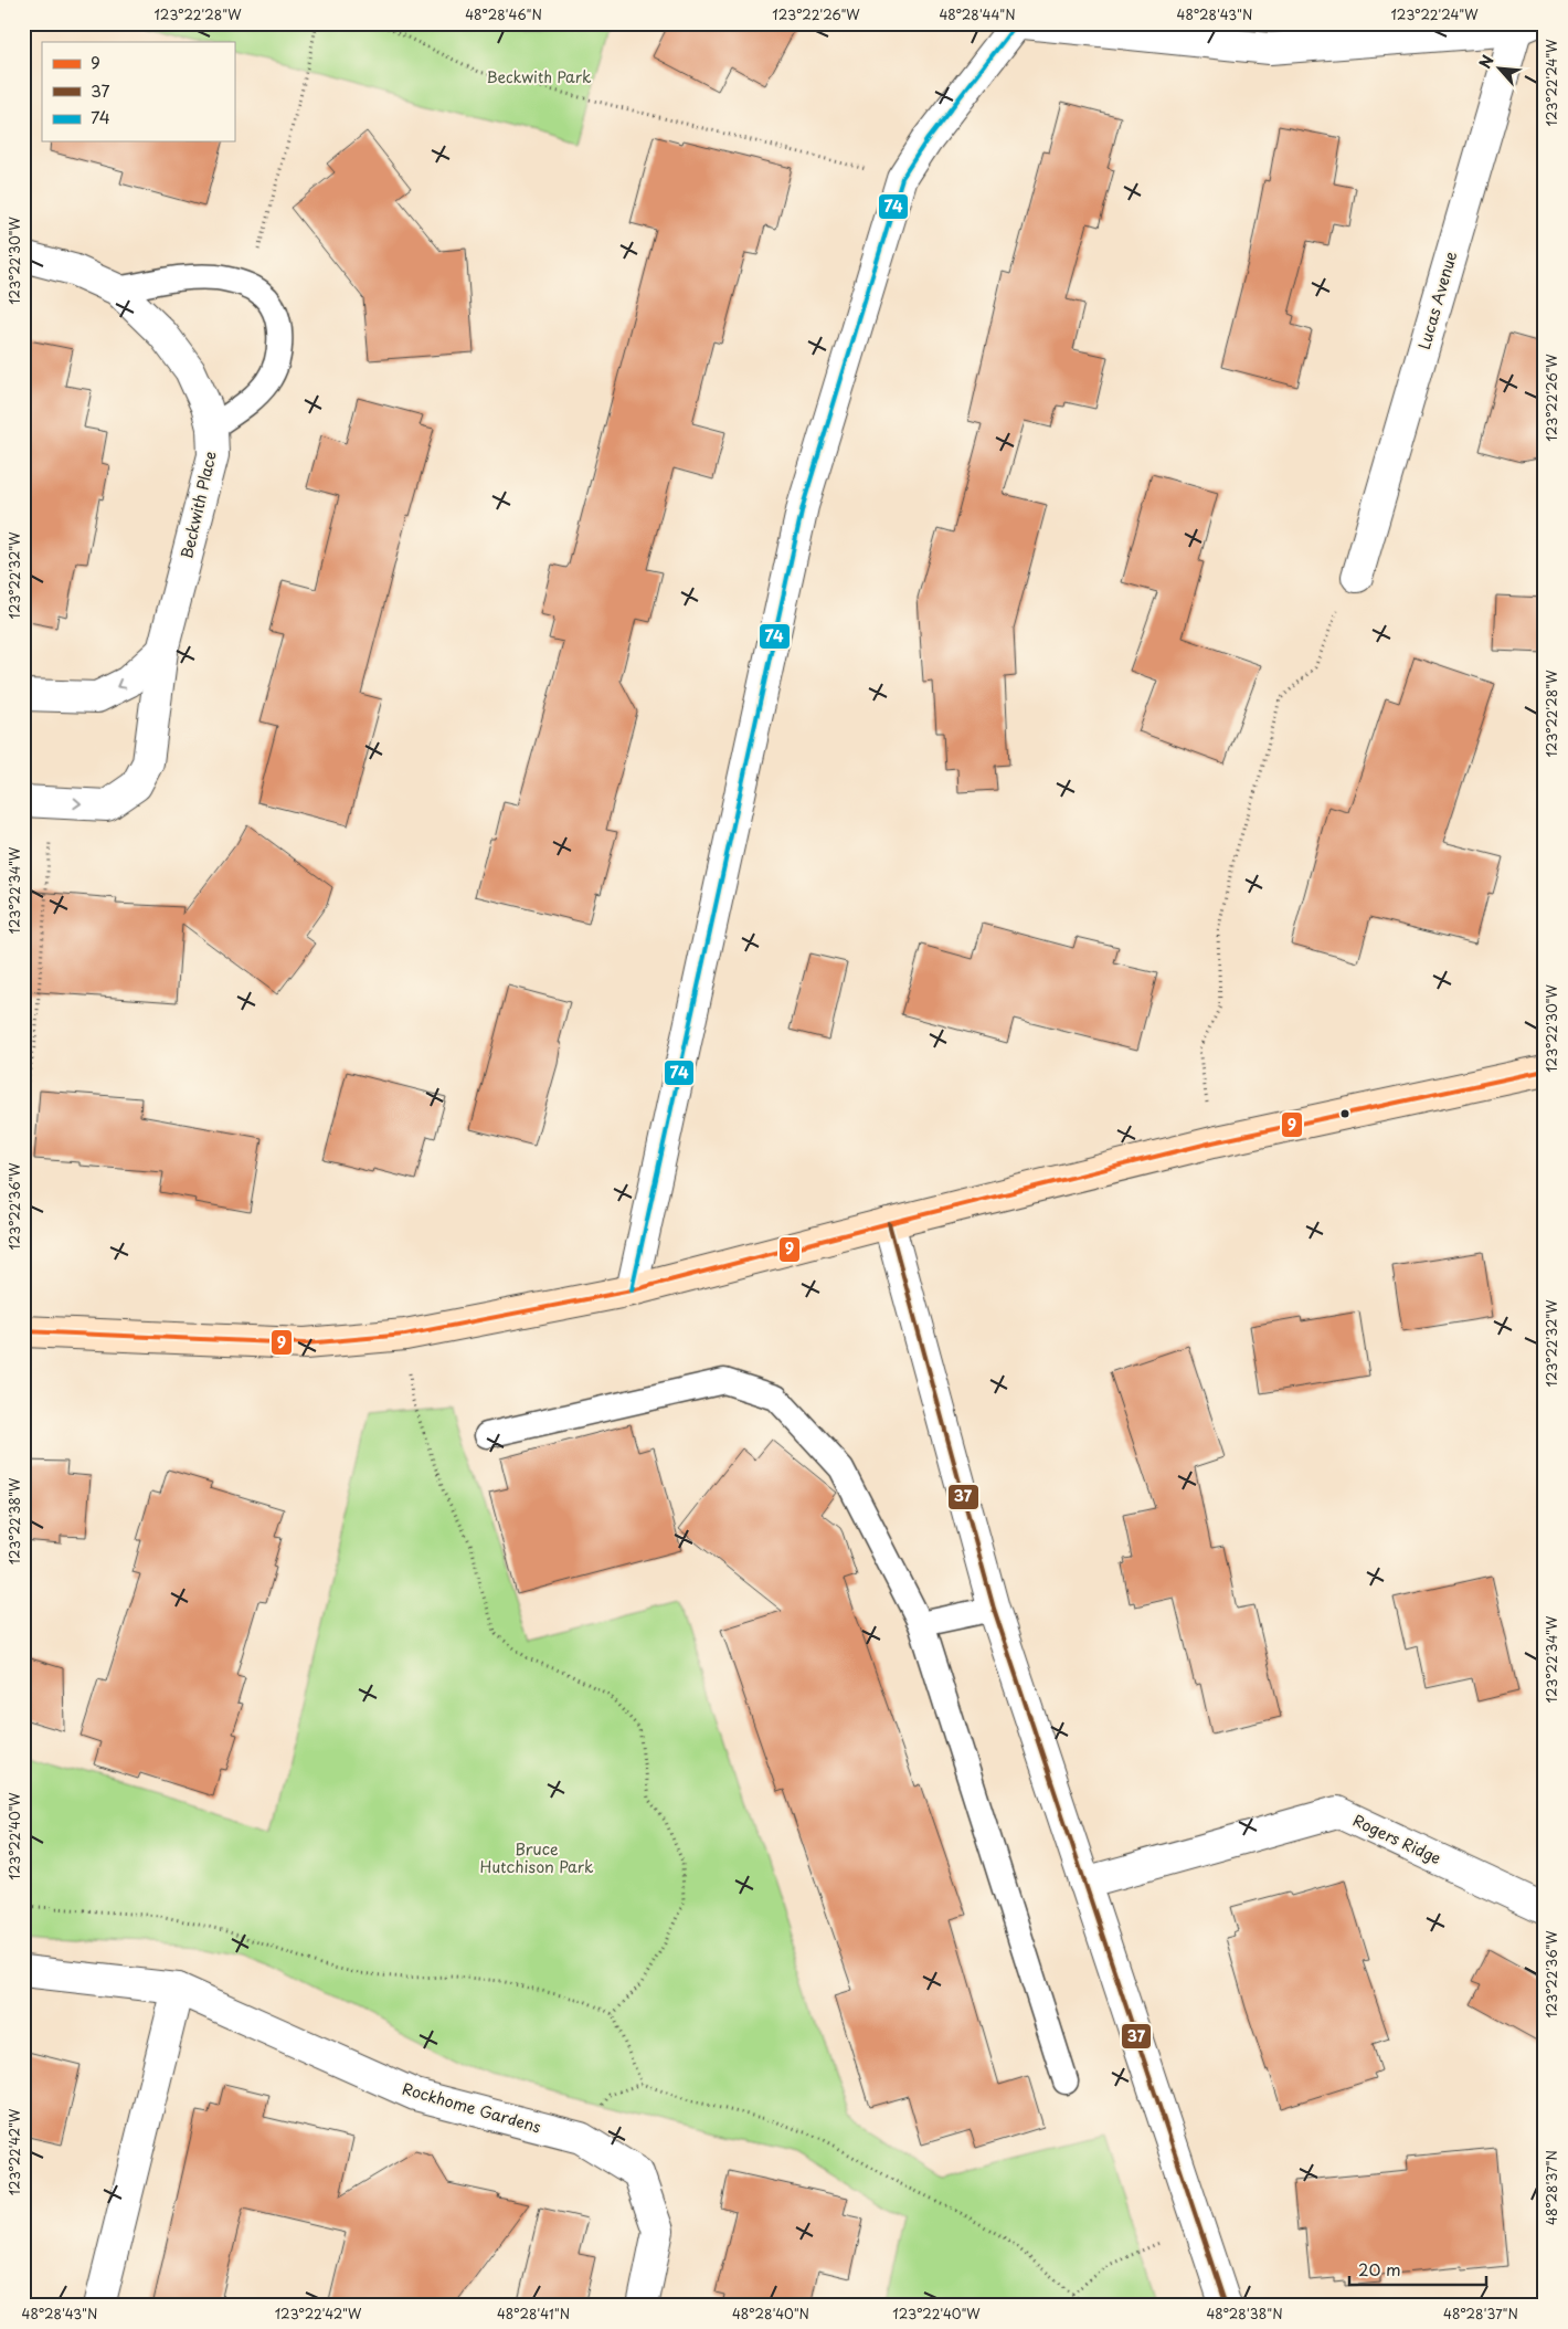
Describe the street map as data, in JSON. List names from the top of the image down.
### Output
{
  "streets": {
    "street": [
      "Lucas Avenue",
      "Beckwith Place",
      "Rogers Ridge",
      "Rockhome Gardens"
    ]
  },
  "parks": ["Beckwith Park", "Bruce Hutchison Park"],
  "lines": ["transit line 74", "transit line 9", "transit line 37"],
  "legend": ["9", "37", "74"],
  "scale_bar": "20 m",
  "north": "top left",
  "coordinates": [
    "123°22'28\"W",
    "48°28'46\"N",
    "123°22'26\"W",
    "48°28'44\"N",
    "48°28'43\"N",
    "123°22'24\"W",
    "123°22'30\"W",
    "123°22'32\"W",
    "123°22'34\"W",
    "123°22'36\"W",
    "123°22'38\"W",
    "123°22'40\"W",
    "123°22'42\"W",
    "48°28'37\"N",
    "48°28'41\"N",
    "48°28'40\"N",
    "48°28'38\"N"
  ]
}
